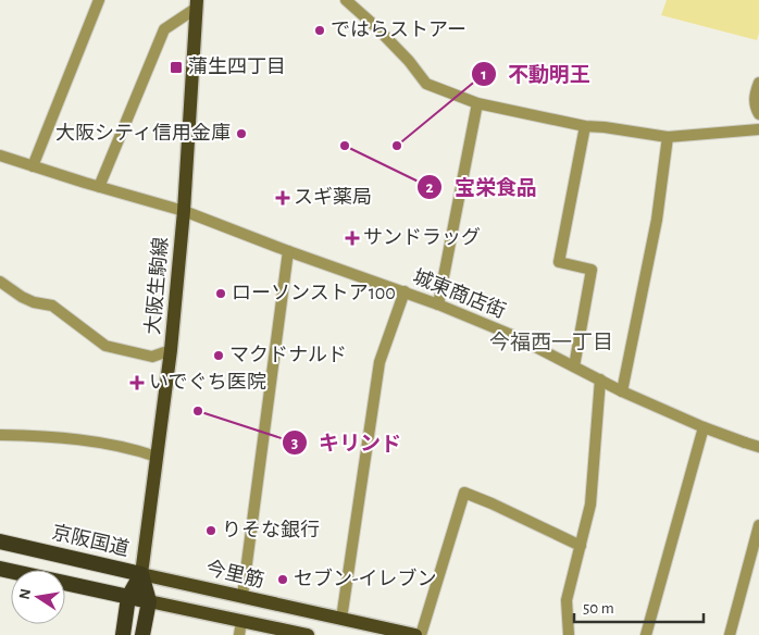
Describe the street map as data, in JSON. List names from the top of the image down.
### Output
{
  "streets": {
    "highway": ["京阪国道"],
    "main road": ["大阪生駒線", "今里筋"],
    "street": ["城東商店街"]
  },
  "crossings": [
    ["大阪生駒線", "城東商店街"],
    ["大阪生駒線", "京阪国道"],
    ["大阪生駒線", "今里筋"],
    ["京阪国道", "今里筋"]
  ],
  "districts": ["今福西一丁目"],
  "places": {
    "other": [
      "ではらストアー",
      "大阪シティ信用金庫",
      "宝栄食品",
      "不動明王",
      "ローソンストア100",
      "マクドナルド",
      "キリンド",
      "りそな銀行",
      "セブン-イレブン"
    ],
    "transit": ["蒲生四丁目"],
    "health": ["スギ薬局", "サンドラッグ", "いでぐち医院"]
  },
  "scale_bar": "50 m",
  "north": "left"
}
